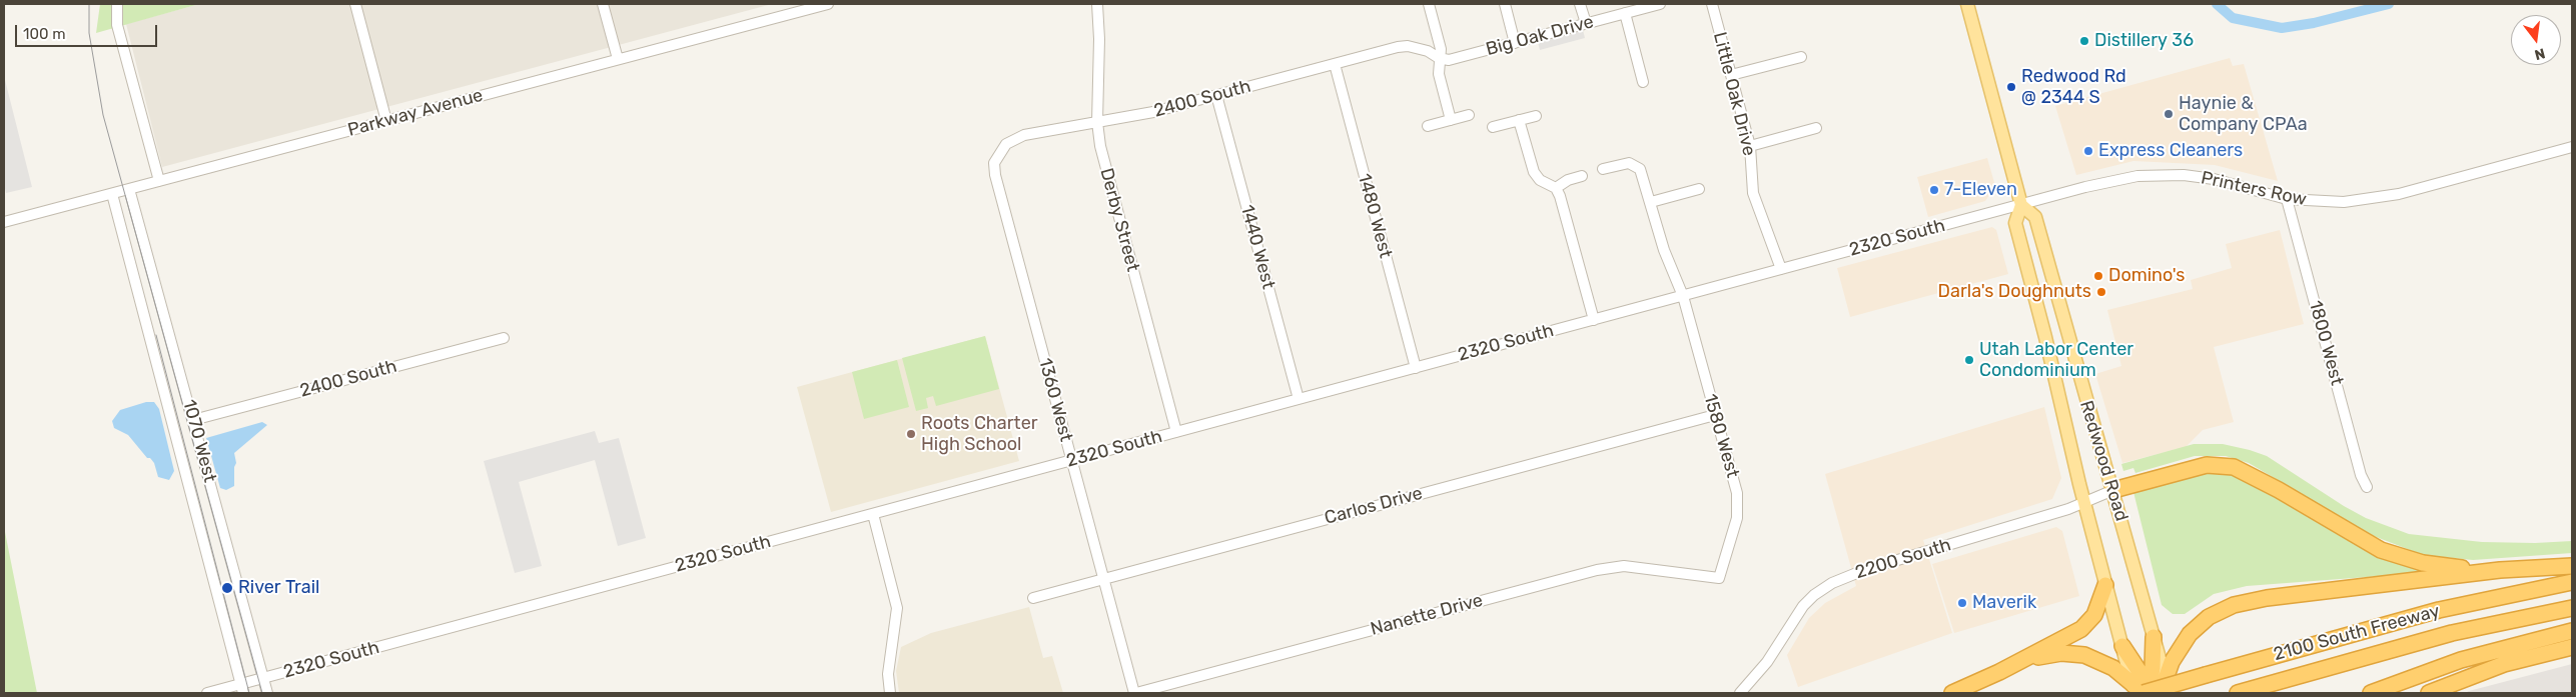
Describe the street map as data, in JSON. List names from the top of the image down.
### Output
{
  "streets": {
    "highway": ["2100 South Freeway"],
    "main road": ["Redwood Road"],
    "street": [
      "Big Oak Drive",
      "Little Oak Drive",
      "2400 South",
      "Parkway Avenue",
      "Printers Row",
      "1480 West",
      "Derby Street",
      "2320 South",
      "1440 West",
      "1800 West",
      "1360 West",
      "1580 West",
      "1070 West",
      "Carlos Drive",
      "2200 South",
      "Nanette Drive"
    ]
  },
  "crossings": [
    ["Big Oak Drive", "2400 South"],
    ["Little Oak Drive", "2320 South"],
    ["2400 South", "1480 West"],
    ["2400 South", "Derby Street"],
    ["2400 South", "1440 West"],
    ["2400 South", "1360 West"],
    ["2400 South", "1070 West"],
    ["Parkway Avenue", "1070 West"],
    ["Printers Row", "2320 South"],
    ["Printers Row", "1800 West"],
    ["Printers Row", "Redwood Road"],
    ["1480 West", "2320 South"],
    ["Derby Street", "2320 South"],
    ["2320 South", "1440 West"],
    ["2320 South", "1360 West"],
    ["2320 South", "1580 West"],
    ["2320 South", "1070 West"],
    ["2320 South", "Redwood Road"],
    ["1360 West", "Carlos Drive"],
    ["1360 West", "Nanette Drive"],
    ["1580 West", "Carlos Drive"],
    ["1580 West", "Nanette Drive"],
    ["Redwood Road", "2200 South"]
  ],
  "places": [
    "Distillery 36",
    "Redwood Rd @ 2344 S",
    "Haynie & Company CPAa",
    "Express Cleaners",
    "7-Eleven",
    "Domino's",
    "Darla's Doughnuts",
    "Utah Labor Center Condominium",
    "Roots Charter High School",
    "River Trail",
    "Maverik"
  ],
  "scale_bar": "100 m",
  "north": "bottom"
}
